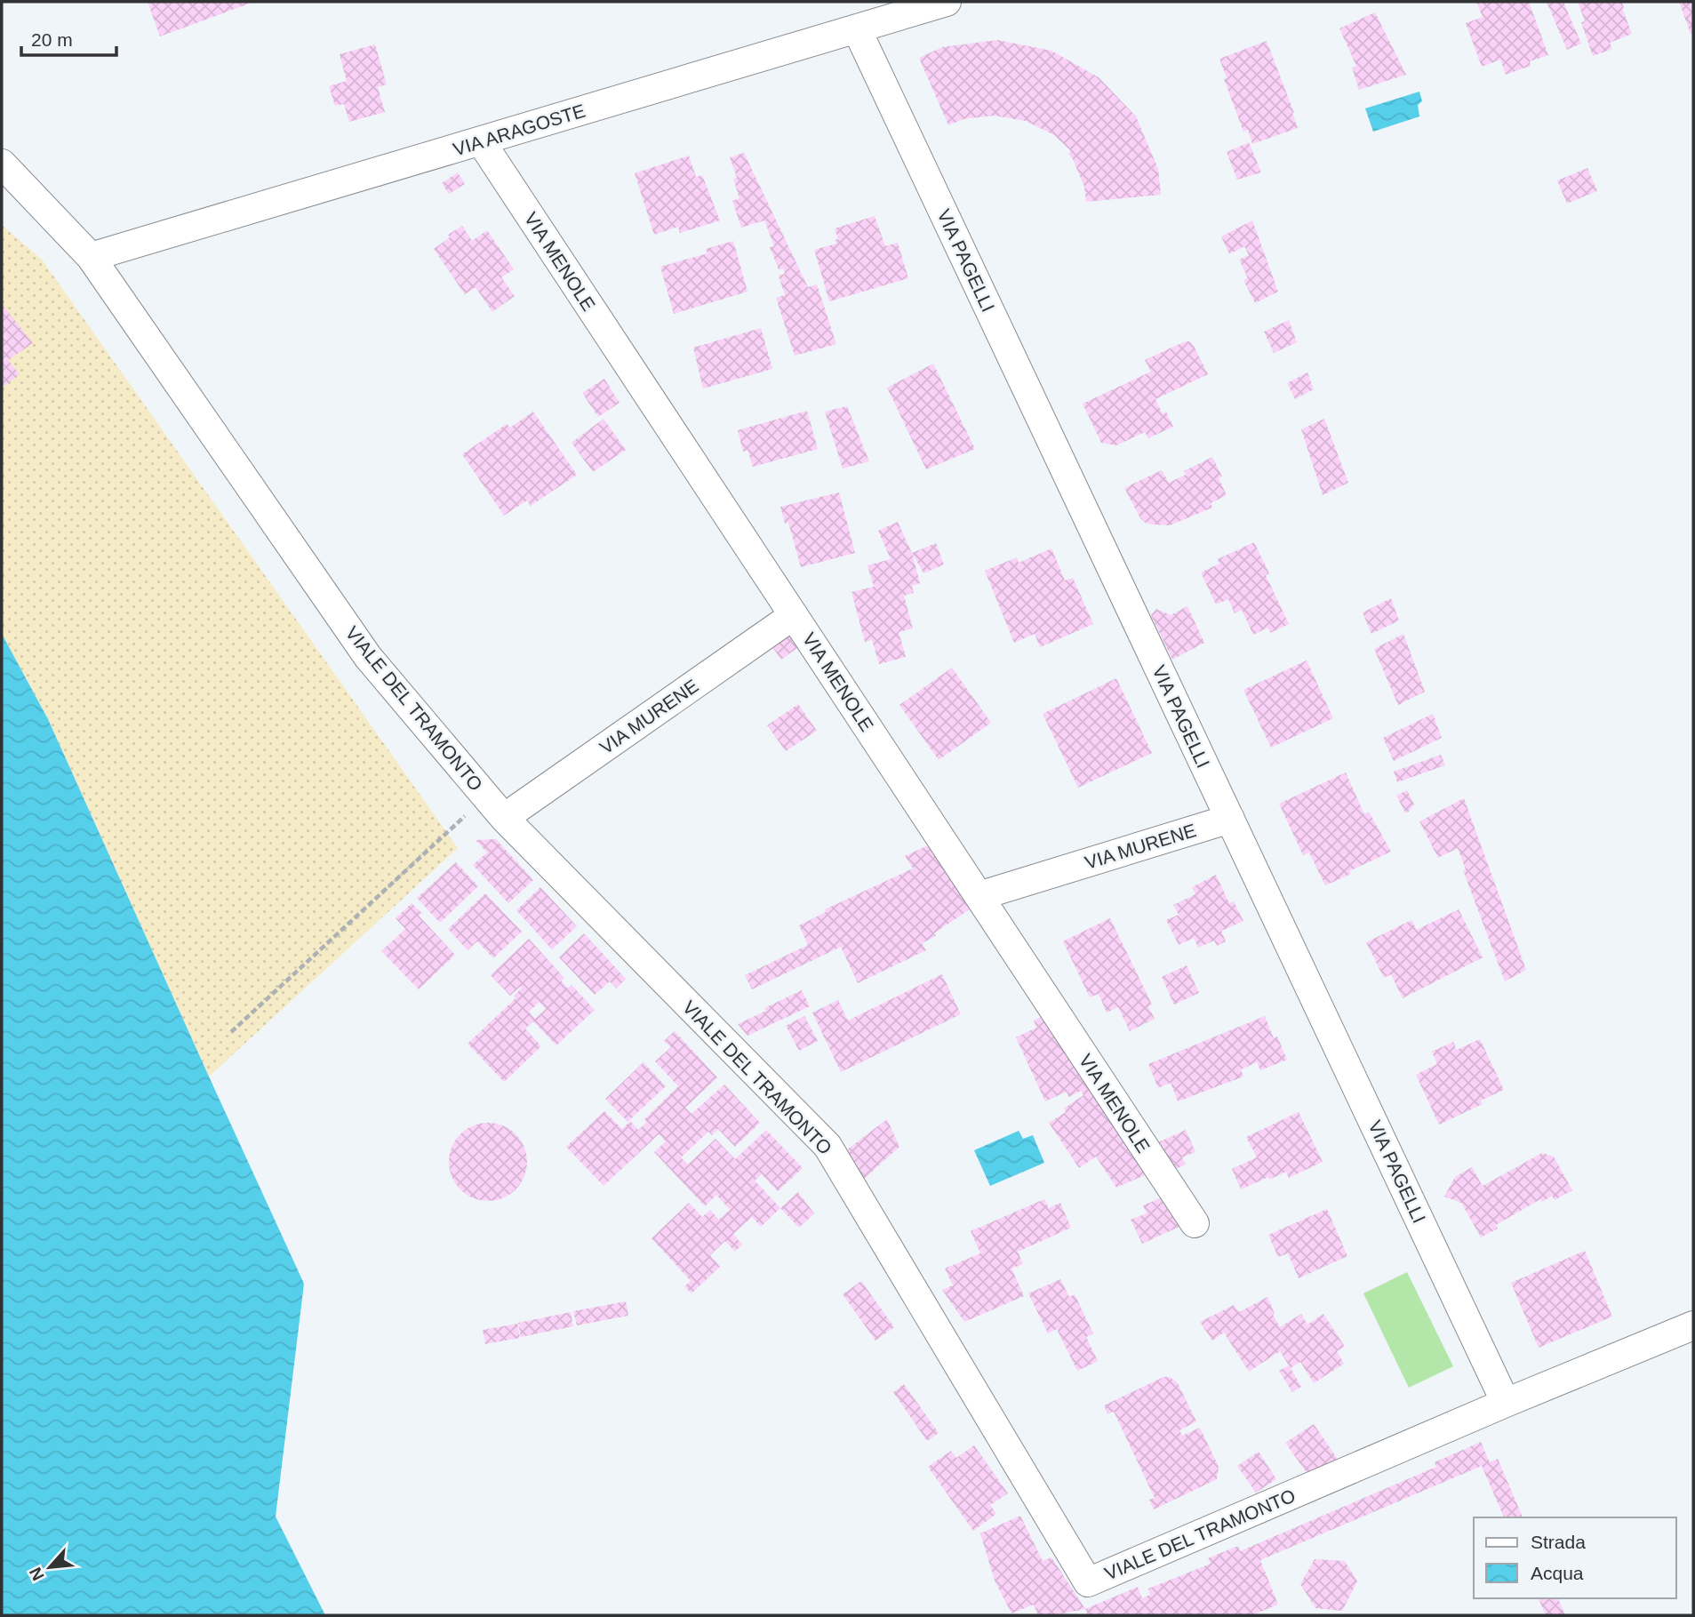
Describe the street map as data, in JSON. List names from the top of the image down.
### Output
{
  "streets": {
    "street": [
      "VIA ARAGOSTE",
      "VIA PAGELLI",
      "VIA MENOLE",
      "VIALE DEL TRAMONTO",
      "VIA MURENE"
    ]
  },
  "crossings": [
    ["VIA ARAGOSTE", "VIA PAGELLI"],
    ["VIA ARAGOSTE", "VIA MENOLE"],
    ["VIA ARAGOSTE", "VIALE DEL TRAMONTO"],
    ["VIA PAGELLI", "VIALE DEL TRAMONTO"],
    ["VIA PAGELLI", "VIA MURENE"],
    ["VIA MENOLE", "VIA MURENE"],
    ["VIALE DEL TRAMONTO", "VIA MURENE"]
  ],
  "legend": ["Strada", "Acqua"],
  "scale_bar": "20 m",
  "north": "bottom left"
}
